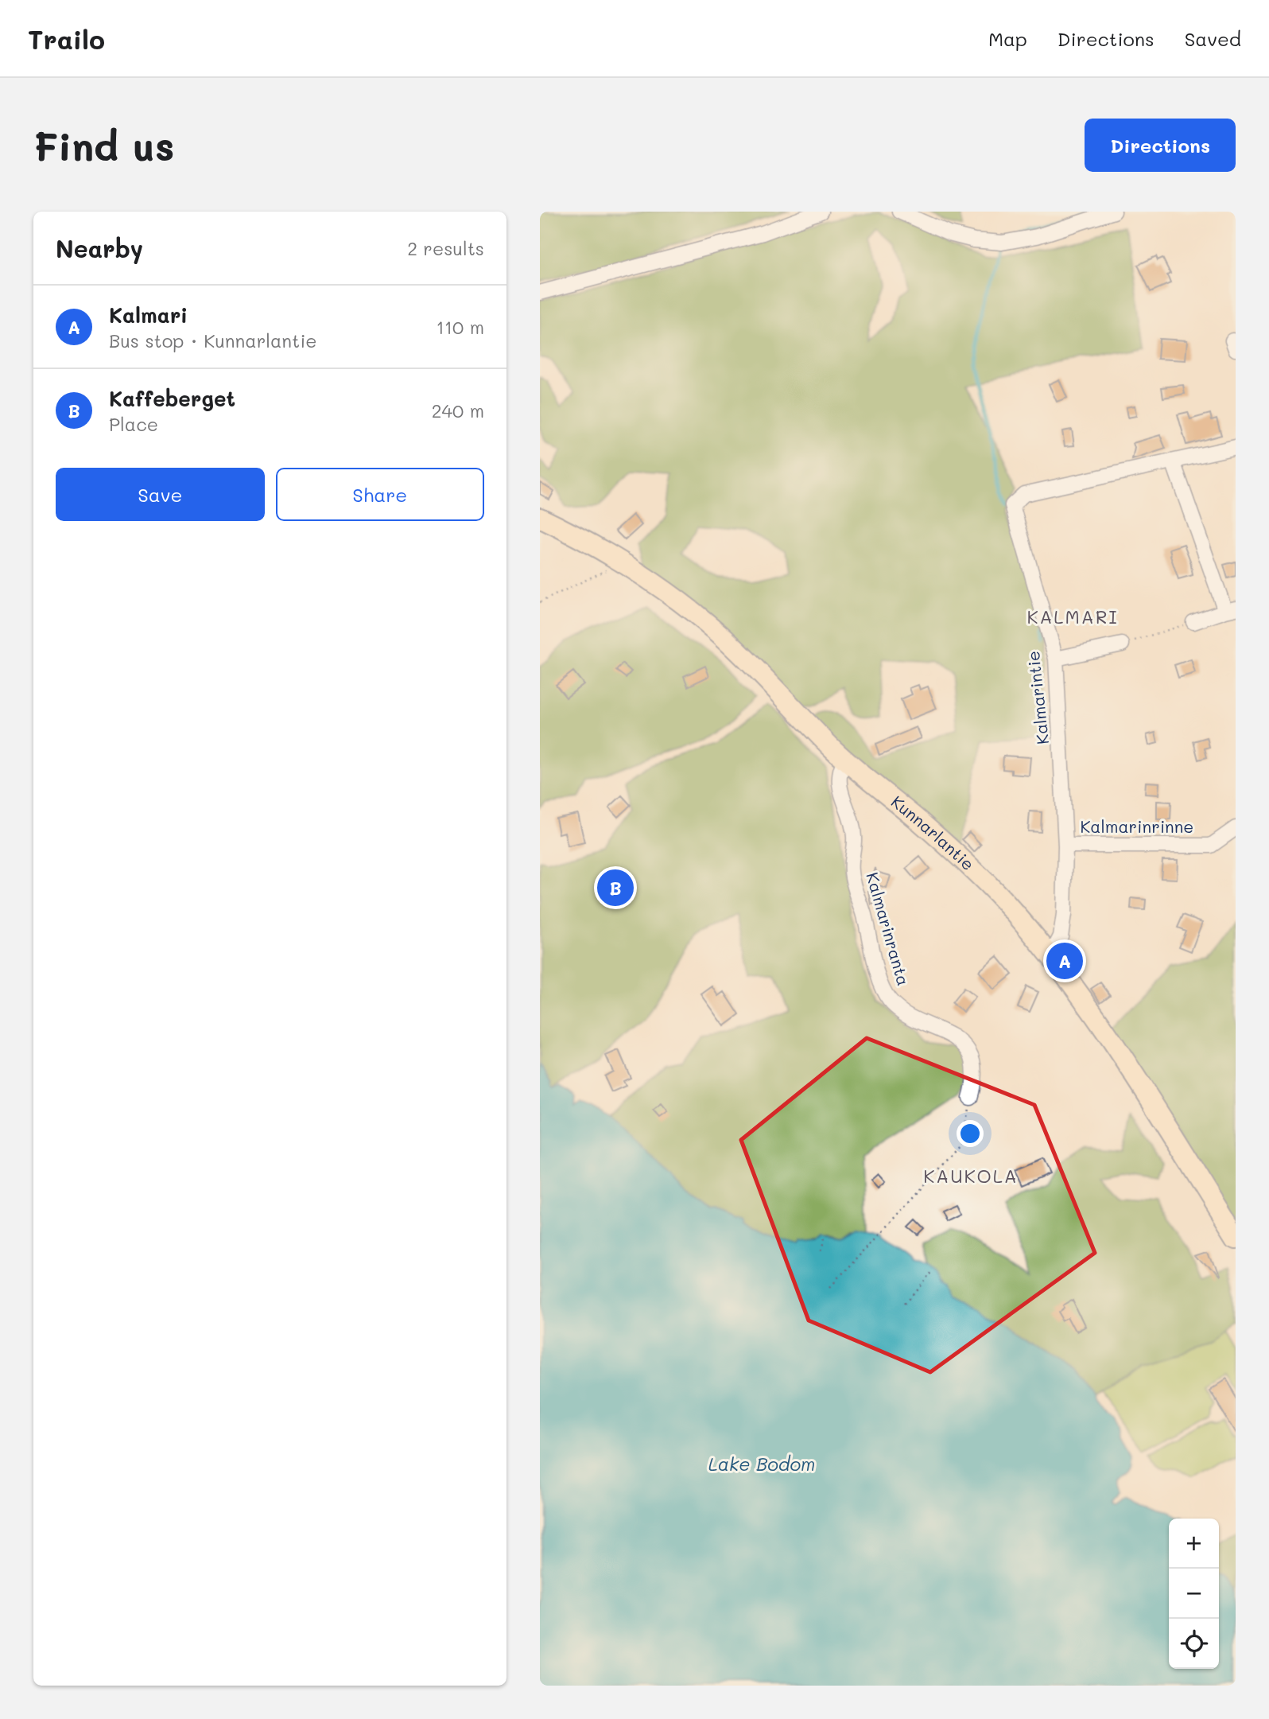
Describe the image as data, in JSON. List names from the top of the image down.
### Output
{
  "streets": {
    "main road": ["Kunnarlantie"],
    "street": ["Kalmarintie", "Kalmarinrinne", "Kalmarinranta"]
  },
  "crossings": [
    ["Kalmarintie", "Kalmarinrinne"],
    ["Kalmarintie", "Kunnarlantie"],
    ["Kunnarlantie", "Kalmarinranta"]
  ],
  "districts": ["KALMARI", "KAUKOLA"],
  "water": ["Lake Bodom"],
  "page": {
    "header": "Trailo",
    "nav": ["Map", "Directions", "Saved"],
    "buttons": [
      "Directions",
      ["Save", "Share"]
    ],
    "title": "Find us",
    "heading": ["Nearby", "2 results"],
    "list": [
      {
        "mark": "A",
        "name": "Kalmari",
        "note": "Bus stop · Kunnarlantie",
        "value": "110 m"
      },
      {
        "mark": "B",
        "name": "Kaffeberget",
        "note": "Place",
        "value": "240 m"
      }
    ],
    "pins": ["B", "A"],
    "map_buttons": ["+", "−"]
  }
}
